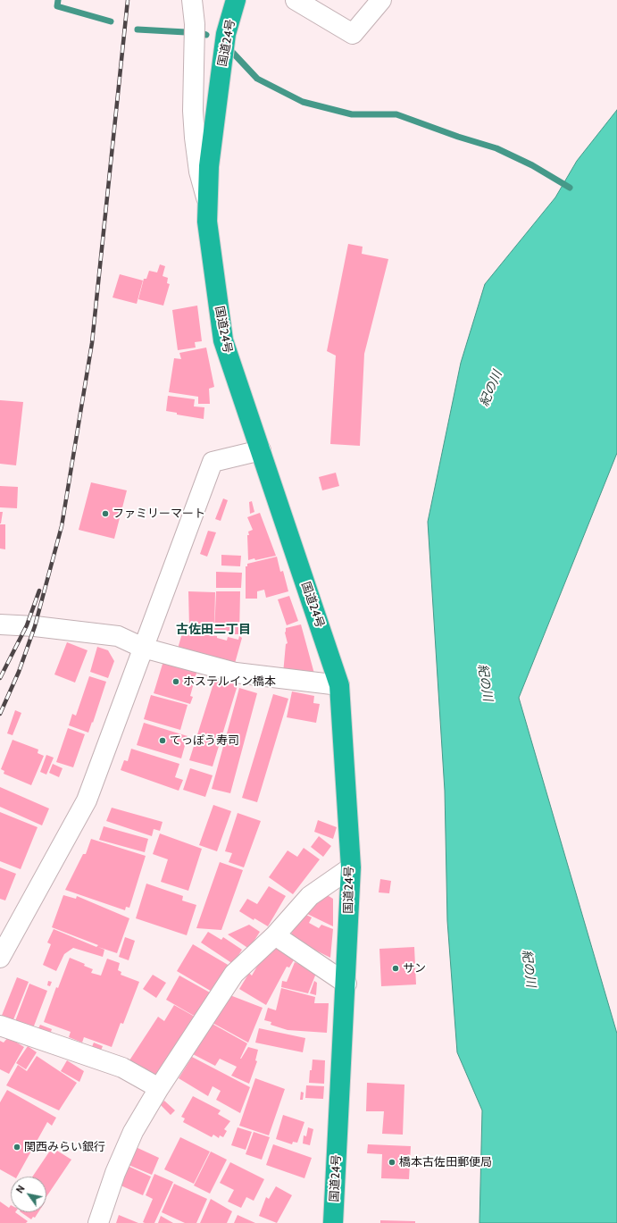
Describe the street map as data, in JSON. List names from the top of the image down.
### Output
{
  "streets": {
    "highway": ["国道24号"]
  },
  "districts": ["古佐田二丁目"],
  "water": ["紀の川"],
  "places": [
    "ファミリーマート",
    "ホステルイン橋本",
    "てっぽう寿司",
    "サン",
    "関西みらい銀行",
    "橋本古佐田郵便局"
  ],
  "north": "top left"
}
